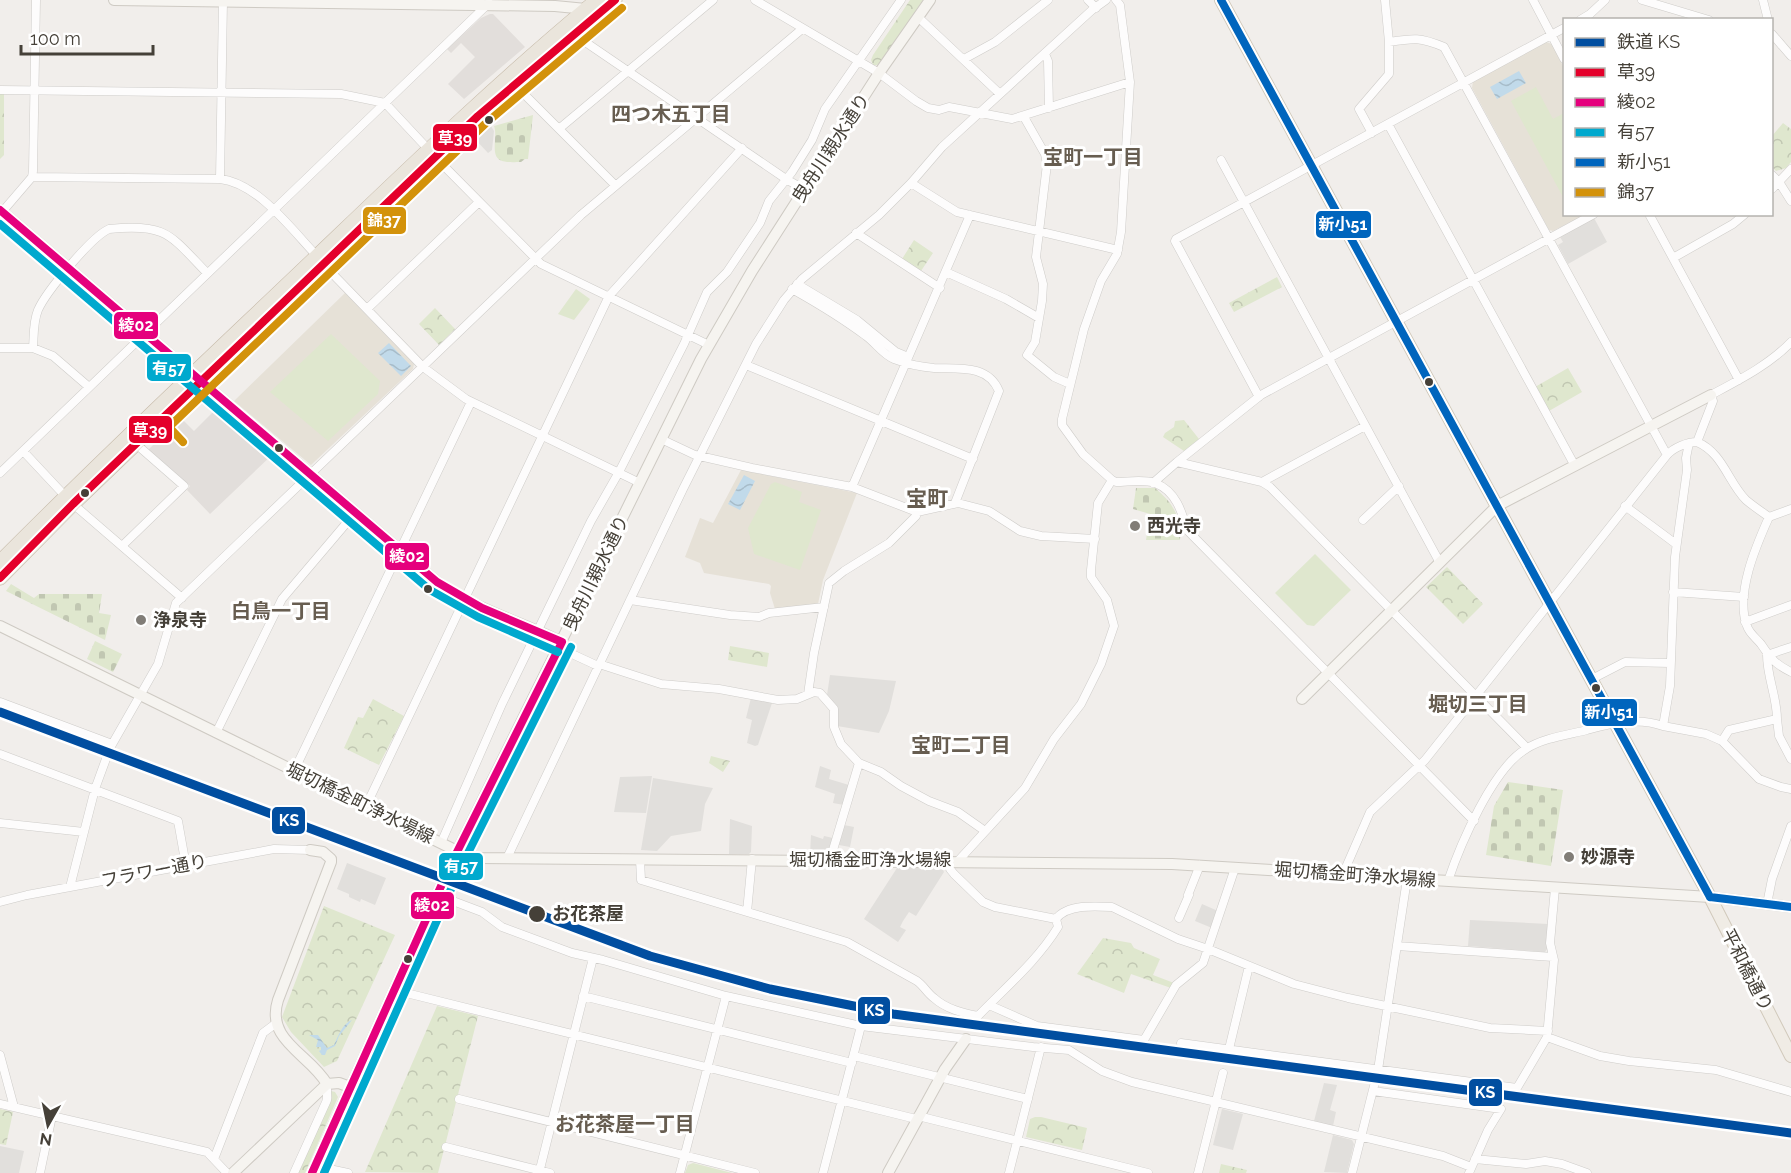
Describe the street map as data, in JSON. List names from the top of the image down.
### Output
{
  "streets": {
    "main road": ["平和橋通り"],
    "street": ["曳舟川親水通り", "堀切橋金町浄水場線", "フラワー通り"]
  },
  "crossings": [
    ["曳舟川親水通り", "堀切橋金町浄水場線"],
    ["堀切橋金町浄水場線", "平和橋通り"]
  ],
  "districts": [
    "四つ木五丁目",
    "宝町一丁目",
    "宝町",
    "白鳥一丁目",
    "堀切三丁目",
    "宝町二丁目",
    "お花茶屋一丁目"
  ],
  "places": [
    "西光寺",
    "浄泉寺",
    "妙源寺",
    "お花茶屋"
  ],
  "lines": [
    "transit line 草39",
    "transit line 新小51",
    "transit line 錦37",
    "transit line 綾02",
    "transit line 有57",
    "rail line KS"
  ],
  "legend": [
    "鉄道 KS",
    "草39",
    "綾02",
    "有57",
    "新小51",
    "錦37"
  ],
  "scale_bar": "100 m",
  "north": "bottom"
}
